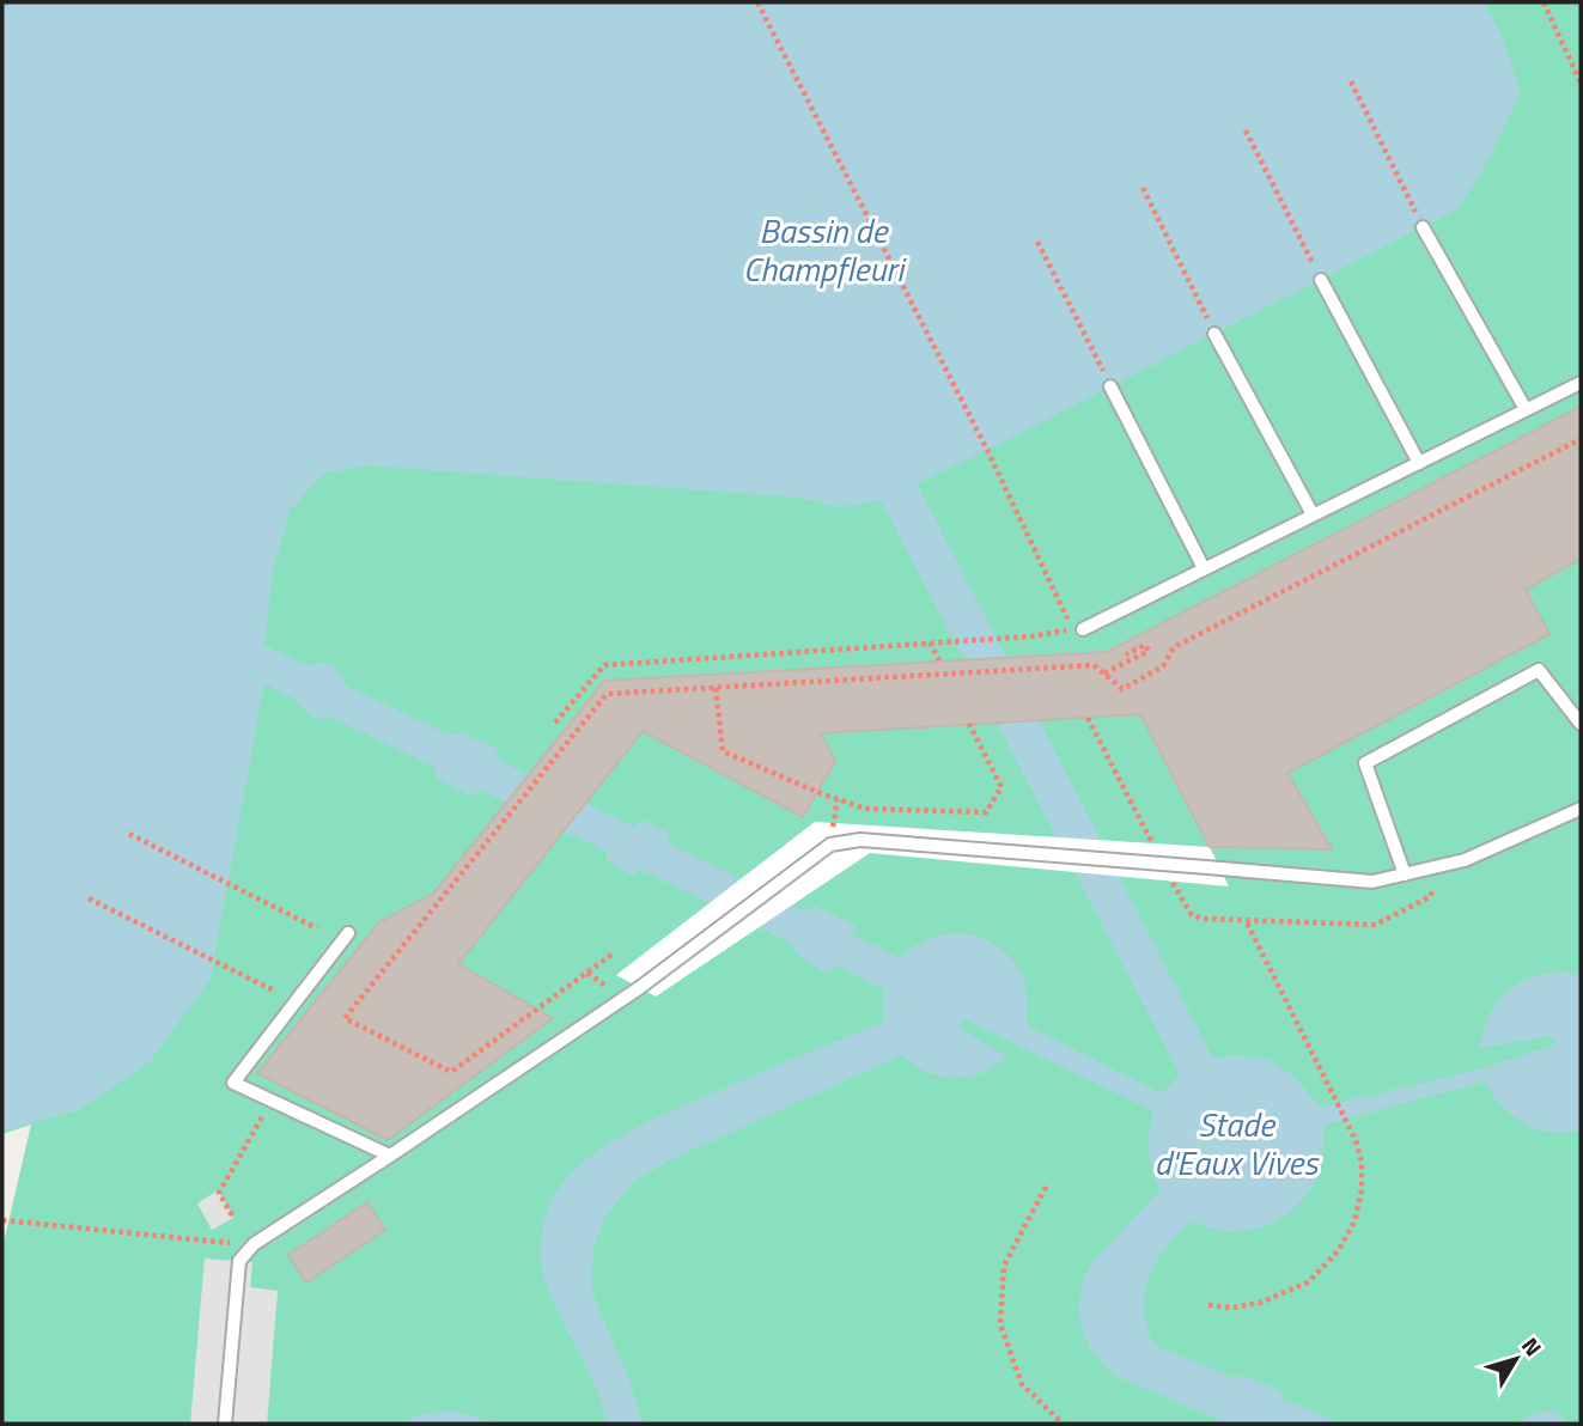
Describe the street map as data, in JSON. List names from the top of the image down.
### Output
{
  "water": ["Bassin de Champfleuri", "Stade d'Eaux Vives"],
  "north": "top right"
}
